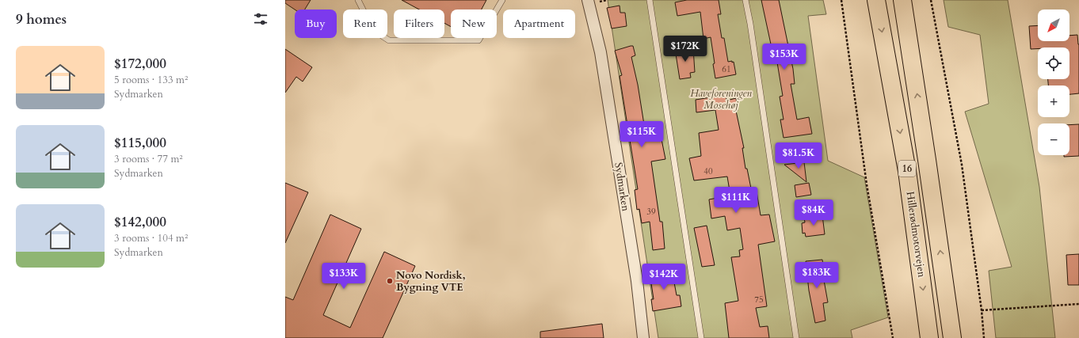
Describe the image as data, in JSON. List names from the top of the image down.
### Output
{
  "streets": {
    "highway": ["16", "Hillerødmotorvejen"],
    "street": ["Sydmarken"]
  },
  "parks": ["Haveforeningen Mosehøj"],
  "places": ["Novo Nordisk, Bygning VTE"],
  "house_numbers": [
    "61",
    "40",
    "39",
    "75"
  ],
  "north": "bottom left",
  "page": {
    "heading": "9 homes",
    "map_buttons": ["+", "−"],
    "chip": [
      "Buy",
      "Rent",
      "Filters",
      "New",
      "Apartment"
    ],
    "price": [
      "$172K",
      "$153K",
      "$115K",
      "$81.5K",
      "$111K",
      "$84K",
      "$183K",
      "$133K",
      "$142K"
    ],
    "list": [
      {
        "name": "$172,000",
        "note": "5 rooms · 133 m² · Sydmarken"
      },
      {
        "name": "$115,000",
        "note": "3 rooms · 77 m² · Sydmarken"
      },
      {
        "name": "$142,000",
        "note": "3 rooms · 104 m² · Sydmarken"
      }
    ]
  }
}
